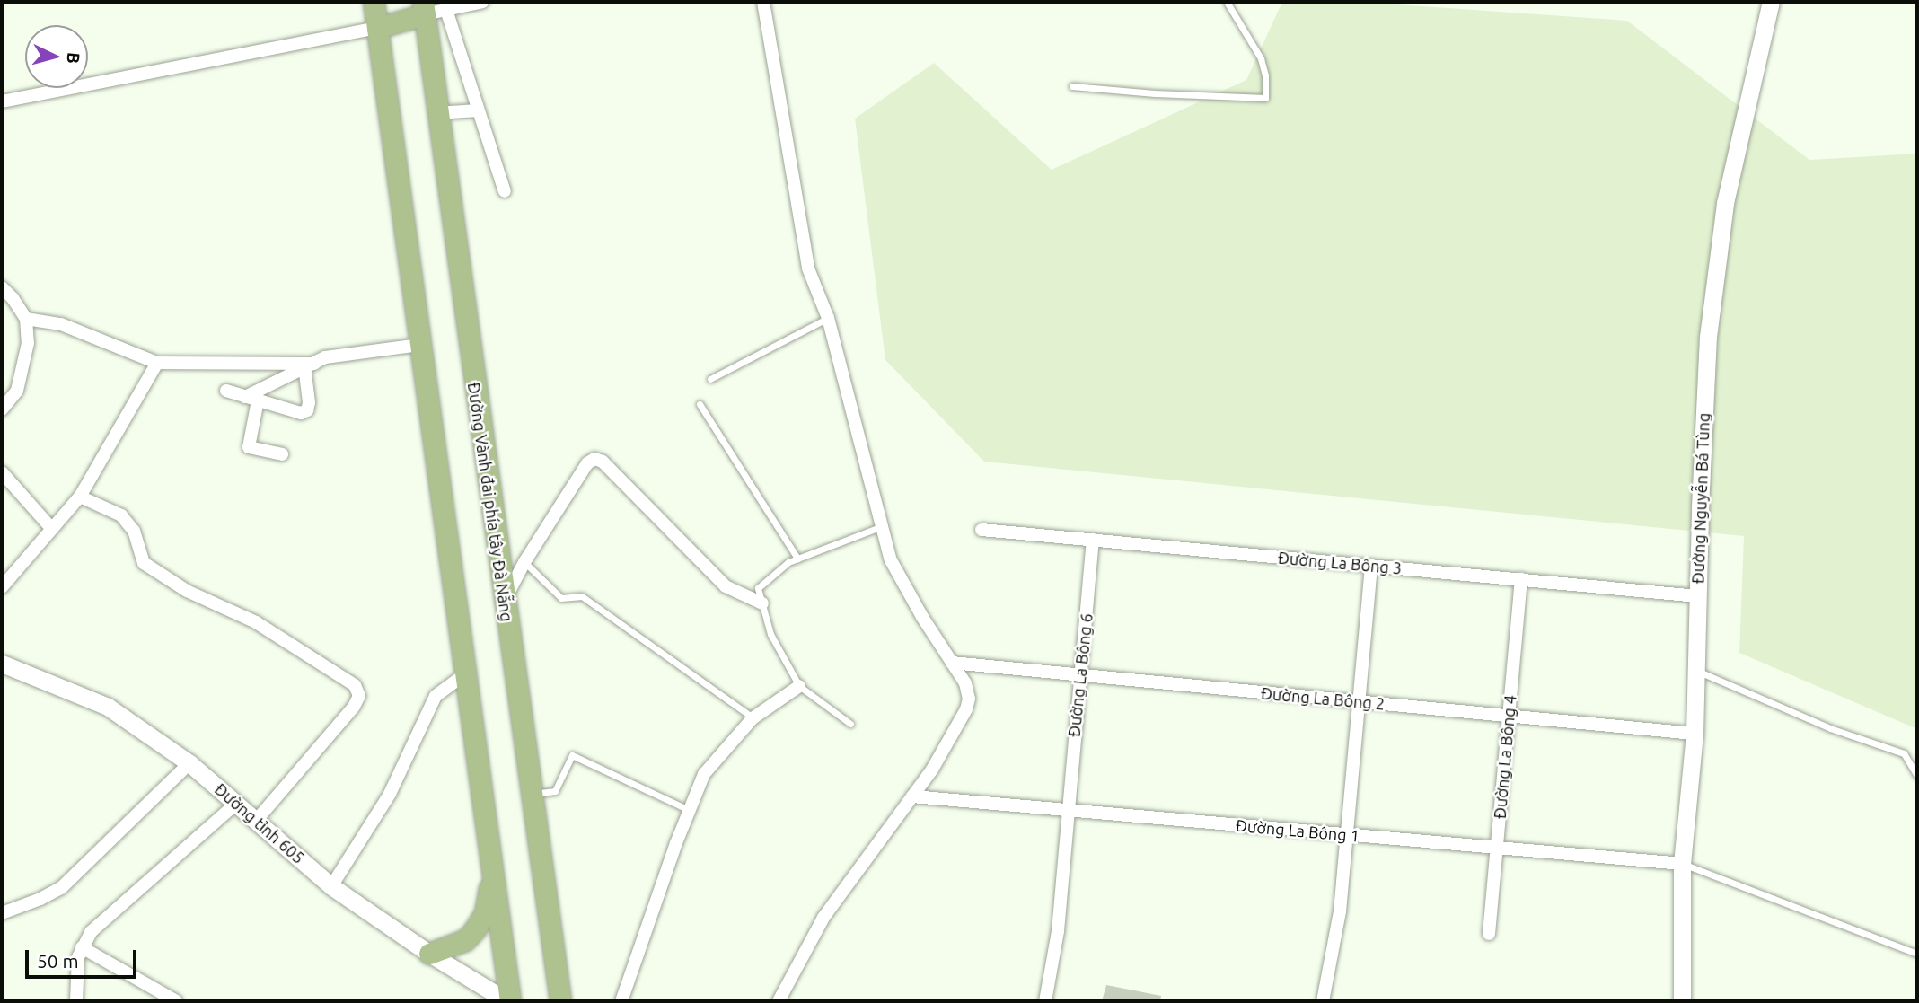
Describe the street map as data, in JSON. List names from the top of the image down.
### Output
{
  "streets": {
    "main road": ["Đường Nguyễn Bá Tùng", "Đường Vành đai phía tây Đà Nẵng", "Đường tỉnh 605"],
    "street": [
      "Đường La Bông 3",
      "Đường La Bông 6",
      "Đường La Bông 2",
      "Đường La Bông 4",
      "Đường La Bông 1"
    ]
  },
  "crossings": [
    ["Đường Nguyễn Bá Tùng", "Đường La Bông 3"],
    ["Đường Nguyễn Bá Tùng", "Đường La Bông 2"],
    ["Đường Nguyễn Bá Tùng", "Đường La Bông 1"],
    ["Đường La Bông 3", "Đường La Bông 6"],
    ["Đường La Bông 3", "Đường La Bông 4"],
    ["Đường La Bông 6", "Đường La Bông 2"],
    ["Đường La Bông 6", "Đường La Bông 1"],
    ["Đường La Bông 2", "Đường La Bông 4"],
    ["Đường La Bông 4", "Đường La Bông 1"]
  ],
  "scale_bar": "50 m",
  "north": "right"
}
